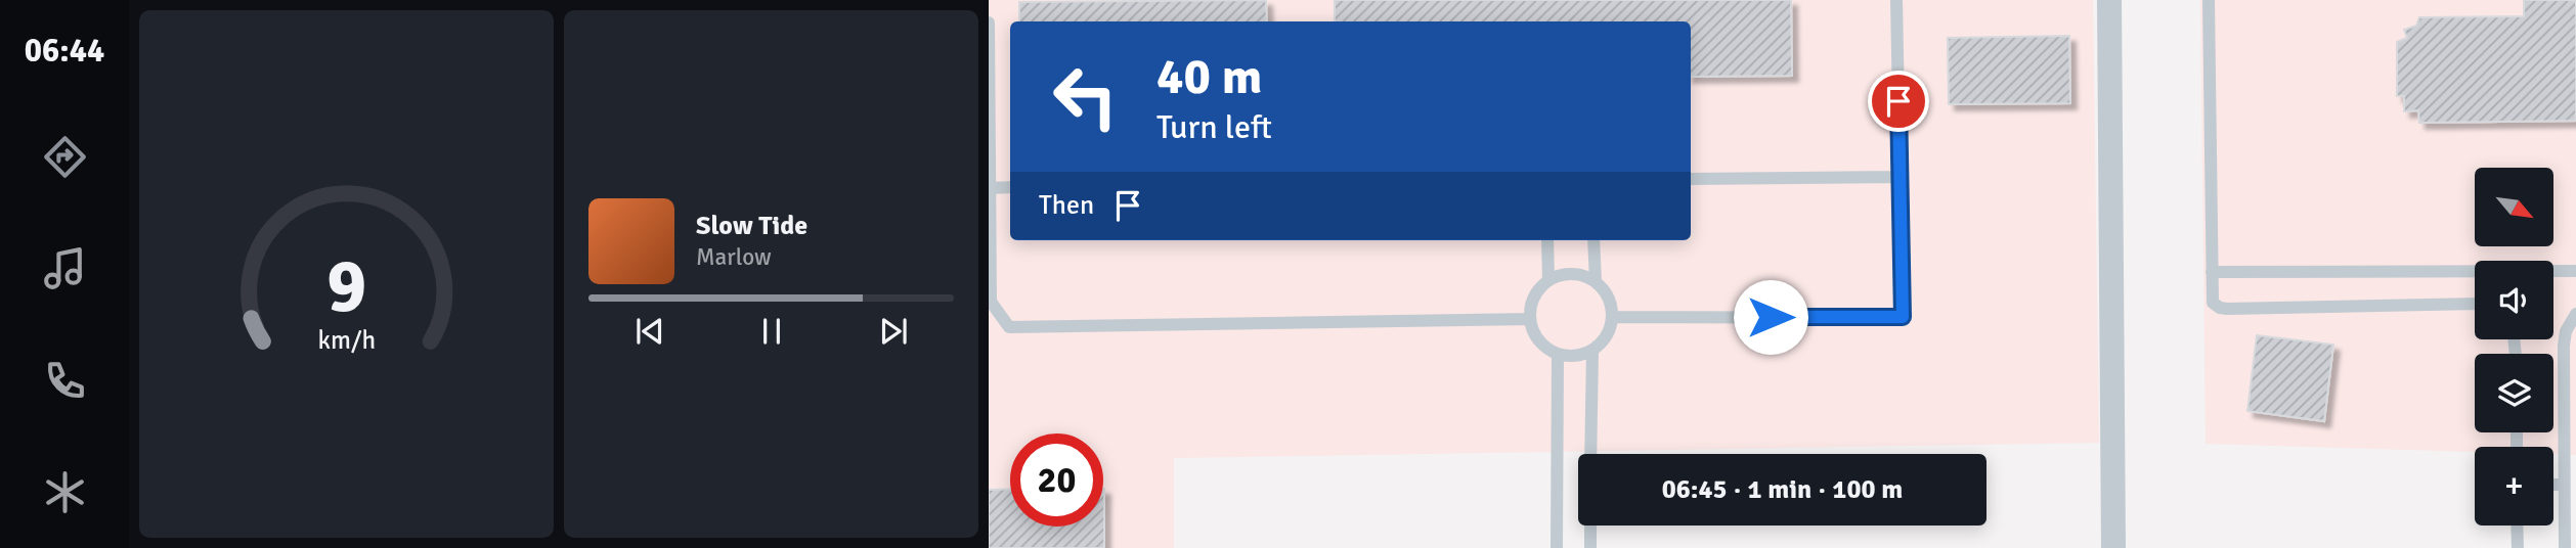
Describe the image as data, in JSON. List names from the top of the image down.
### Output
{
  "north": "bottom right",
  "page": {
    "tabs": "06:44",
    "turn": ["40 m", "Turn left"],
    "map_buttons": "+",
    "then": "Then",
    "song": ["Slow Tide", "Marlow"],
    "limit": "20",
    "trip": "06:45 · 1 min · 100 m",
    "gauge": ["9", "km/h"]
  }
}
